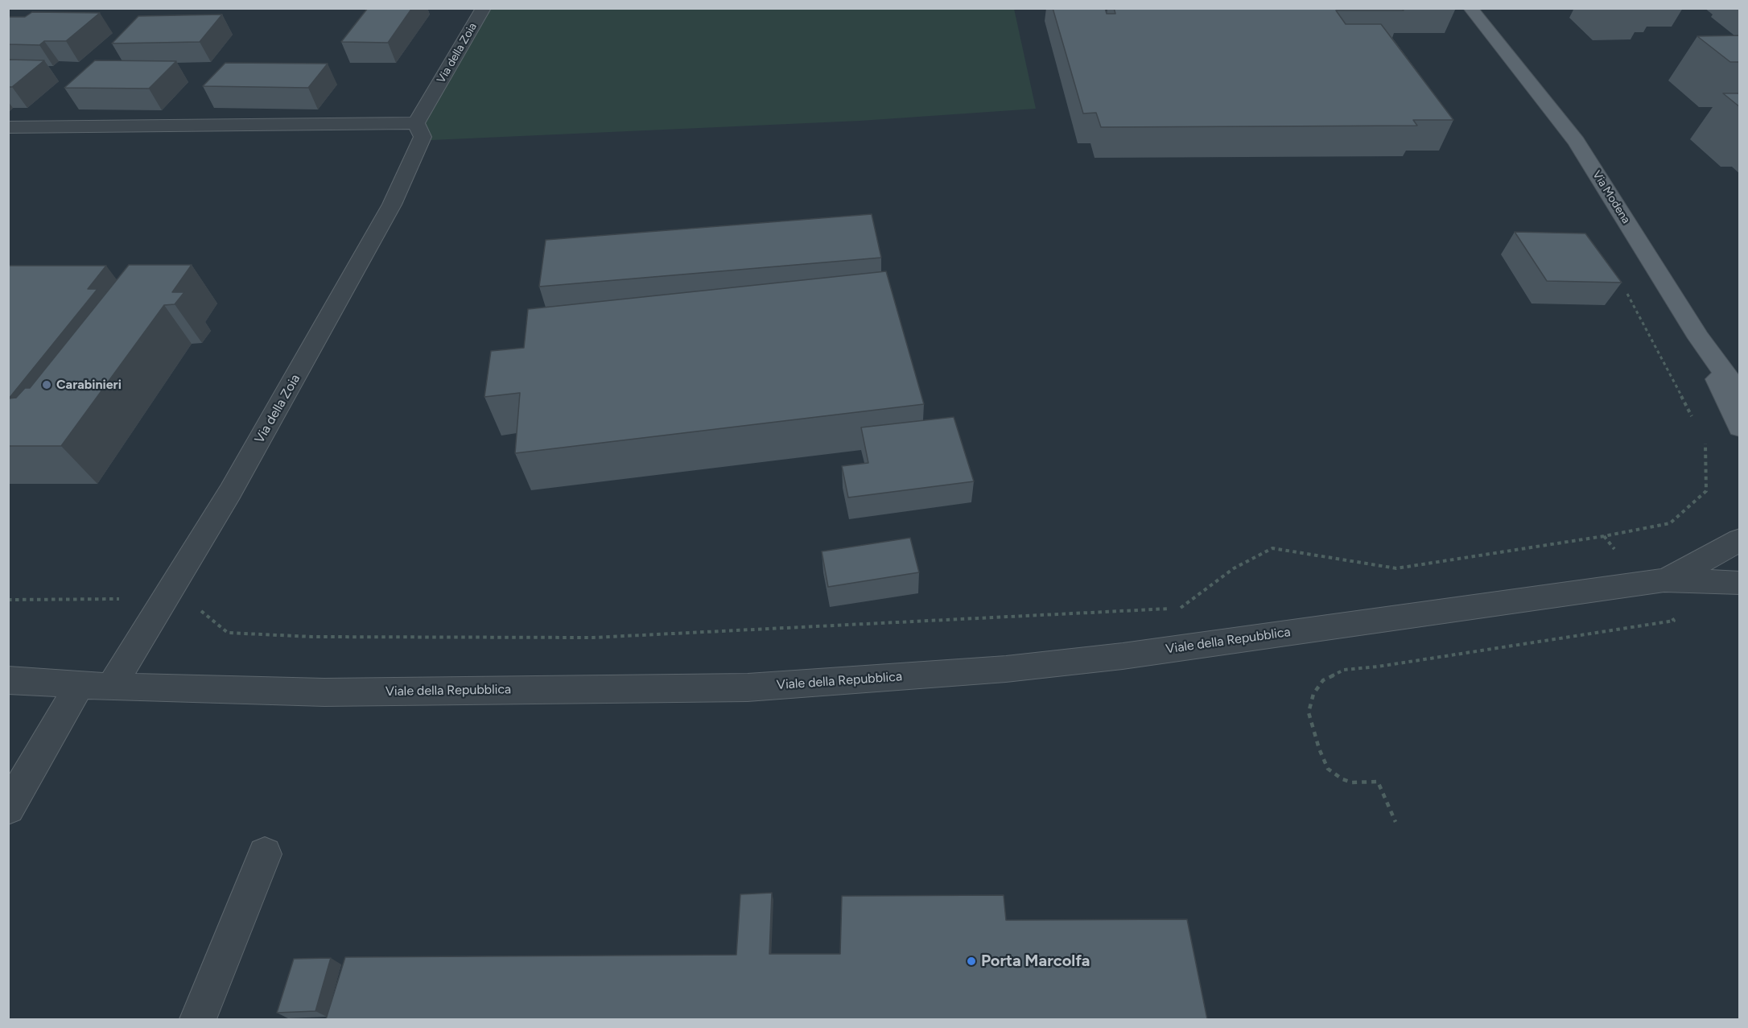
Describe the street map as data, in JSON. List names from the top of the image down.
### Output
{
  "streets": {
    "main road": ["Via Modena"],
    "street": ["Via della Zoia", "Viale della Repubblica"]
  },
  "crossings": [
    ["Via della Zoia", "Viale della Repubblica"]
  ],
  "places": ["Carabinieri", "Porta Marcolfa"]
}
